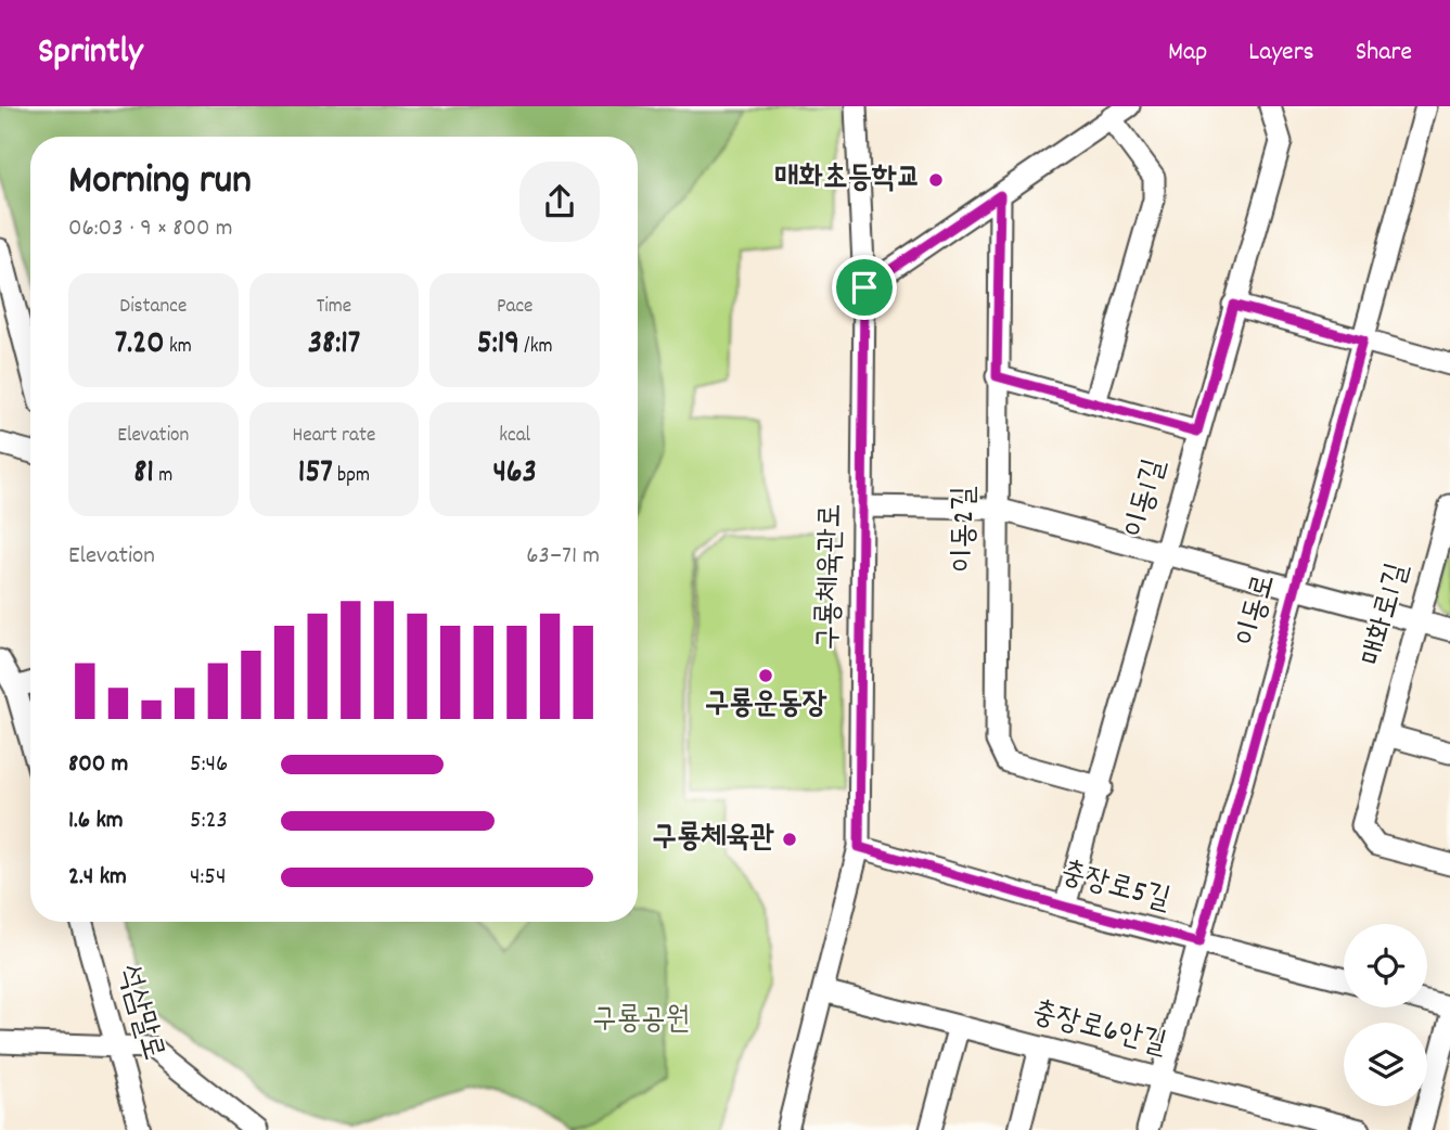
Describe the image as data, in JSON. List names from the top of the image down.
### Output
{
  "streets": {
    "street": [
      "이동1길",
      "이동2길",
      "구룡체육관로",
      "이동로",
      "매화로1길",
      "충장로5길",
      "석삼말로",
      "충장로6안길"
    ]
  },
  "crossings": [
    ["이동1길", "이동2길"],
    ["이동1길", "충장로5길"],
    ["구룡체육관로", "충장로5길"],
    ["구룡체육관로", "충장로6안길"],
    ["이동로", "충장로5길"],
    ["이동로", "충장로6안길"]
  ],
  "parks": ["구룡공원"],
  "places": ["매화초등학교", "구룡운동장", "구룡체육관"],
  "page": {
    "header": "Sprintly",
    "nav": ["Map", "Layers", "Share"],
    "heading": ["Morning run", "06:03 · 9 × 800 m"],
    "stats": [
      ["Distance", "7.20 km"],
      ["Time", "38:17"],
      ["Pace", "5:19 /km"],
      ["Elevation", "81 m"],
      ["Heart rate", "157 bpm"],
      ["kcal", "463"]
    ],
    "chart": ["Elevation", "63–71 m"],
    "list": [
      {
        "name": "800 m",
        "note": "5:46"
      },
      {
        "name": "1.6 km",
        "note": "5:23"
      },
      {
        "name": "2.4 km",
        "note": "4:54"
      }
    ]
  }
}
